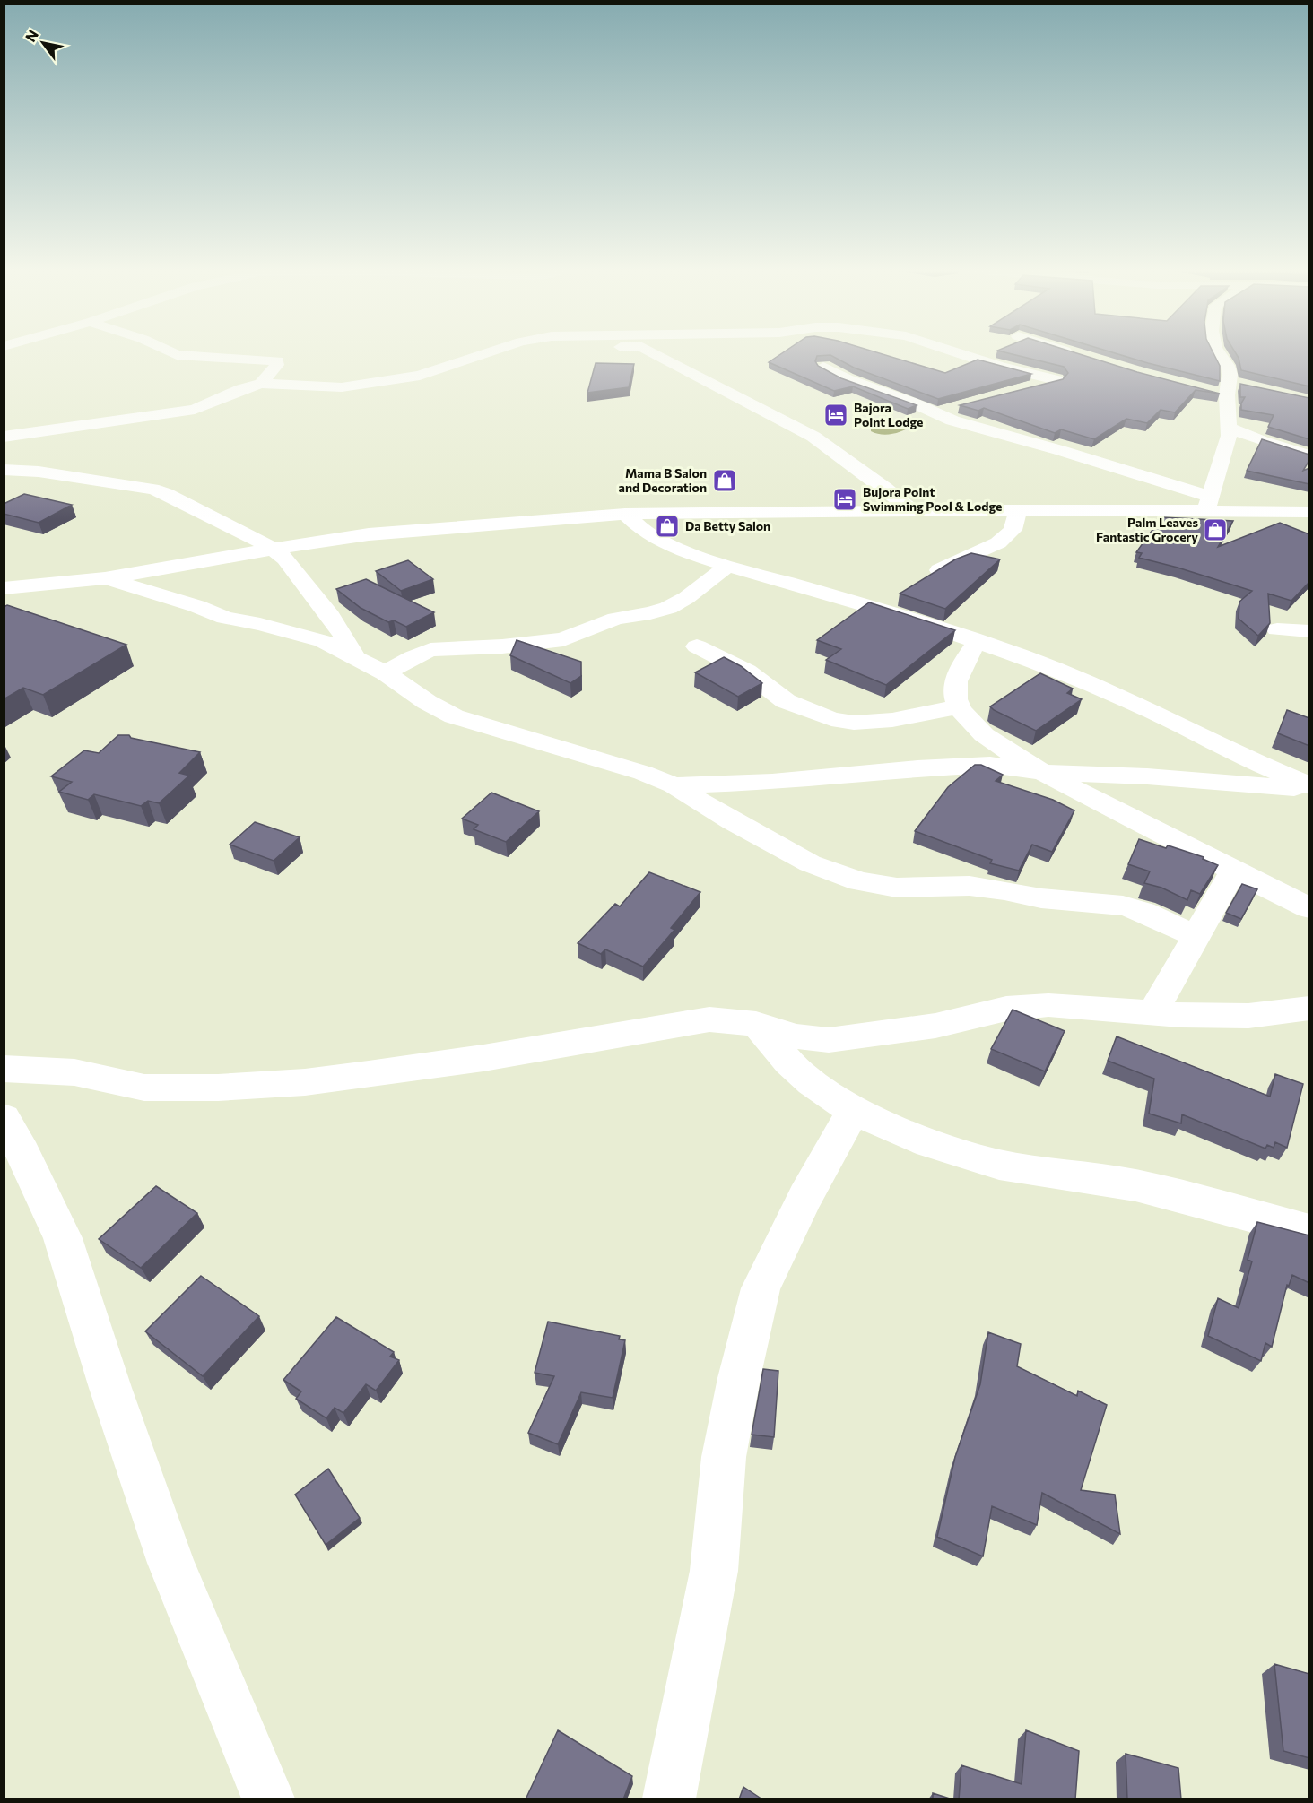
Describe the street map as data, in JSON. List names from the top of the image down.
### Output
{
  "places": {
    "hotel": ["Bajora Point Lodge", "Bujora Point Swimming Pool & Lodge"],
    "shop": ["Mama B Salon and Decoration", "Da Betty Salon", "Palm Leaves Fantastic Grocery"]
  },
  "north": "top left"
}
